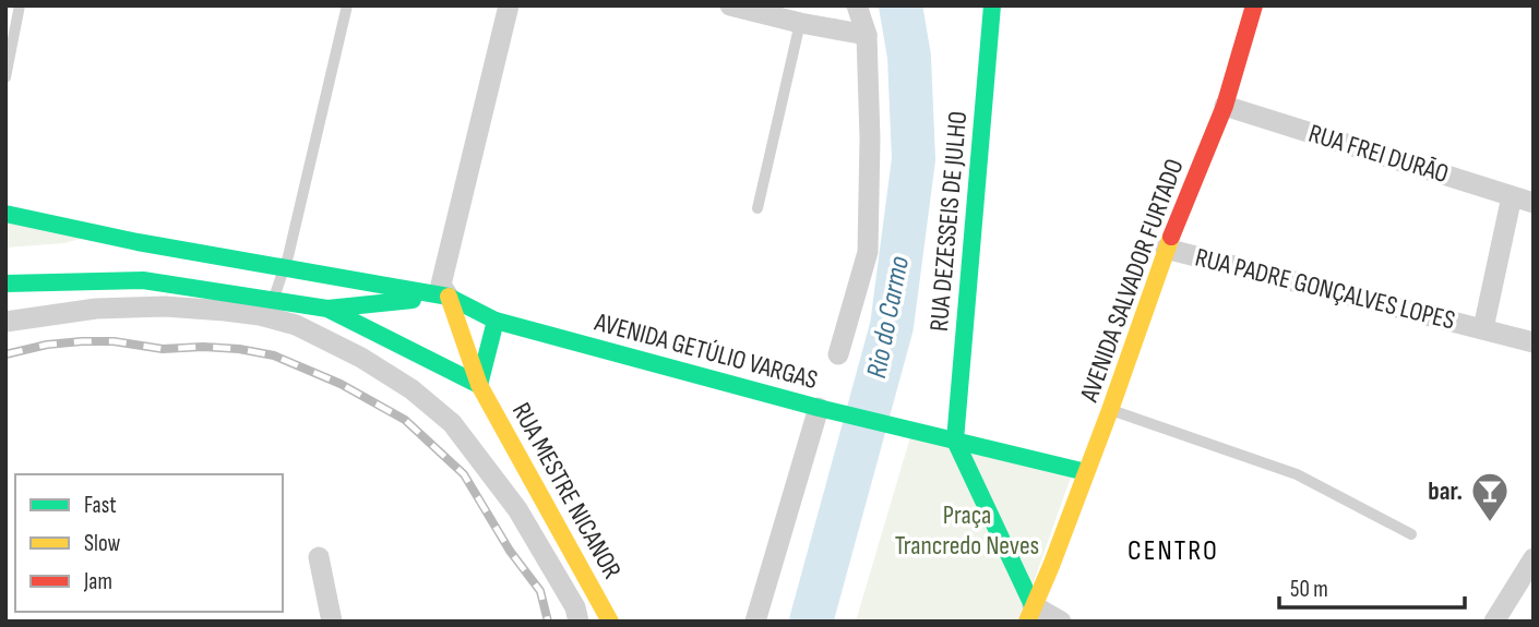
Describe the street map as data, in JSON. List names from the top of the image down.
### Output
{
  "streets": {
    "street": [
      "RUA FREI DURÃO",
      "RUA DEZESSEIS DE JULHO",
      "AVENIDA SALVADOR FURTADO",
      "RUA PADRE GONÇALVES LOPES",
      "AVENIDA GETÚLIO VARGAS",
      "RUA MESTRE NICANOR"
    ]
  },
  "crossings": [
    ["RUA FREI DURÃO", "AVENIDA SALVADOR FURTADO"],
    ["RUA DEZESSEIS DE JULHO", "AVENIDA GETÚLIO VARGAS"],
    ["AVENIDA SALVADOR FURTADO", "RUA PADRE GONÇALVES LOPES"],
    ["AVENIDA SALVADOR FURTADO", "AVENIDA GETÚLIO VARGAS"],
    ["AVENIDA GETÚLIO VARGAS", "RUA MESTRE NICANOR"]
  ],
  "districts": ["CENTRO"],
  "water": ["Rio do Carmo"],
  "parks": ["Praça Trancredo Neves"],
  "places": {
    "bar": ["bar."]
  },
  "legend": ["Fast", "Slow", "Jam"],
  "scale_bar": "50 m"
}
